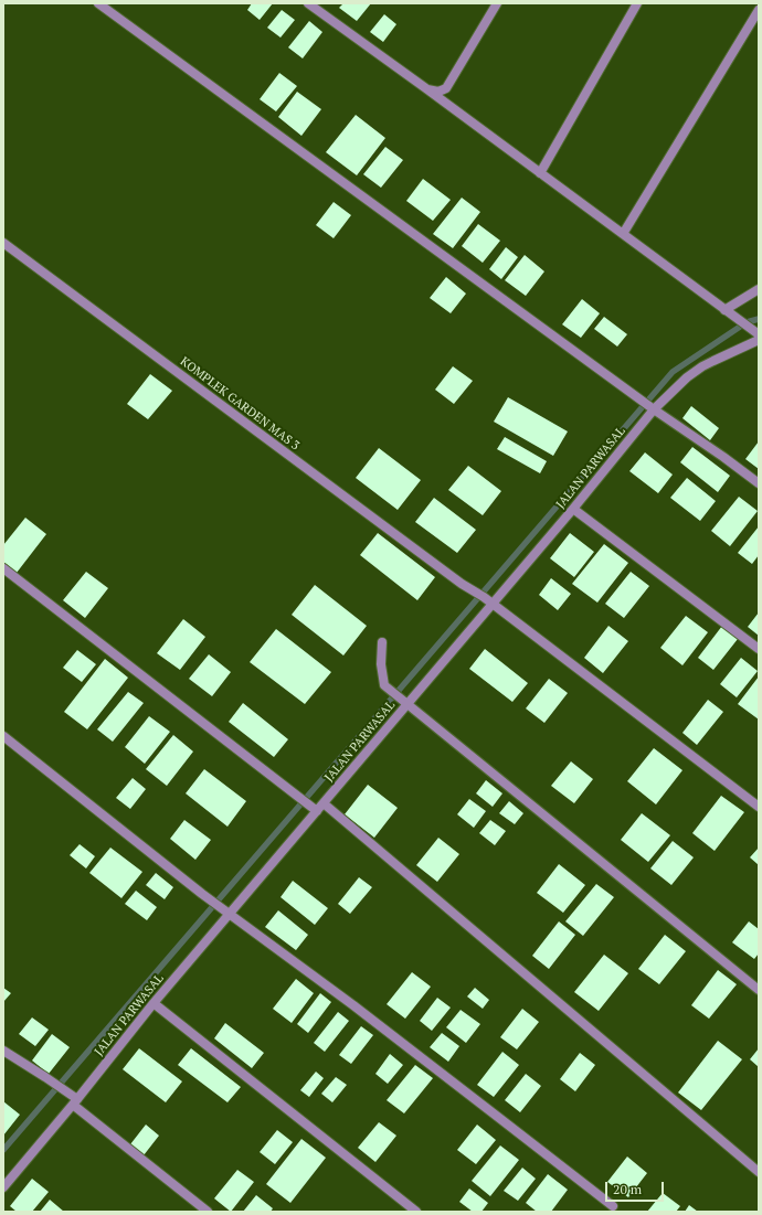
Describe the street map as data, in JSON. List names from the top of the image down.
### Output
{
  "streets": {
    "street": ["KOMPLEK GARDEN MAS 3", "JALAN PARWASAL"]
  },
  "crossings": [
    ["KOMPLEK GARDEN MAS 3", "JALAN PARWASAL"]
  ],
  "scale_bar": "20 m"
}
